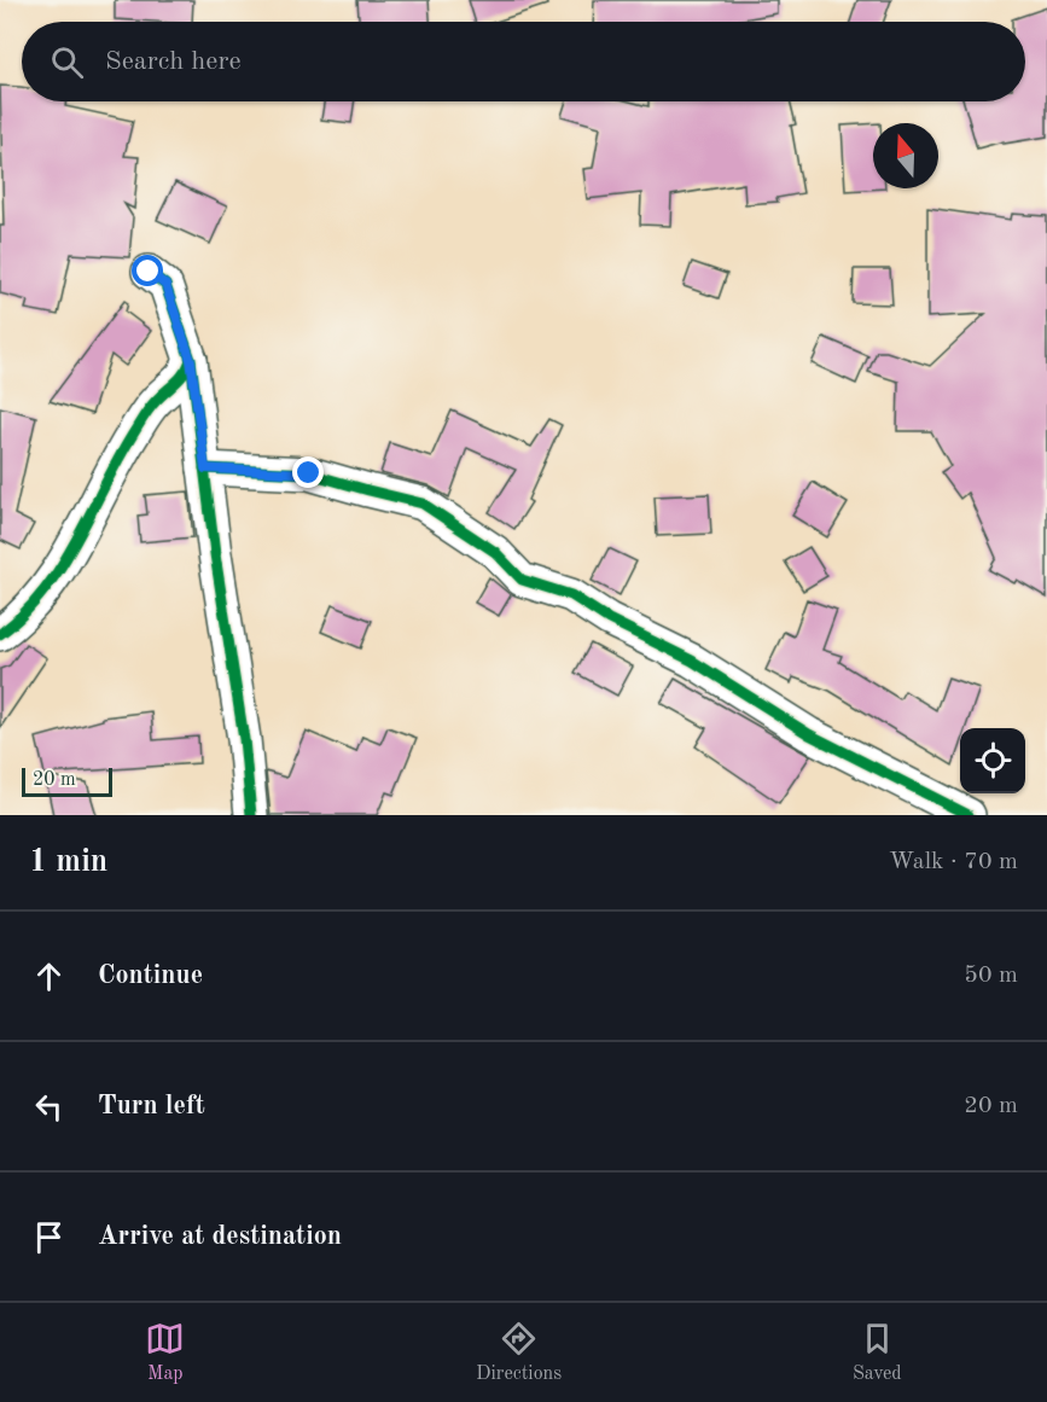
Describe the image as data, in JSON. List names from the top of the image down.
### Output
{
  "scale_bar": "20 m",
  "north": "top",
  "page": {
    "search": "Search here",
    "scale": "20 m",
    "heading": ["1 min", "Walk · 70 m"],
    "list": [
      ["Continue", "50 m"],
      ["Turn left", "20 m"],
      "Arrive at destination"
    ],
    "nav": ["Map", "Directions", "Saved"]
  }
}
